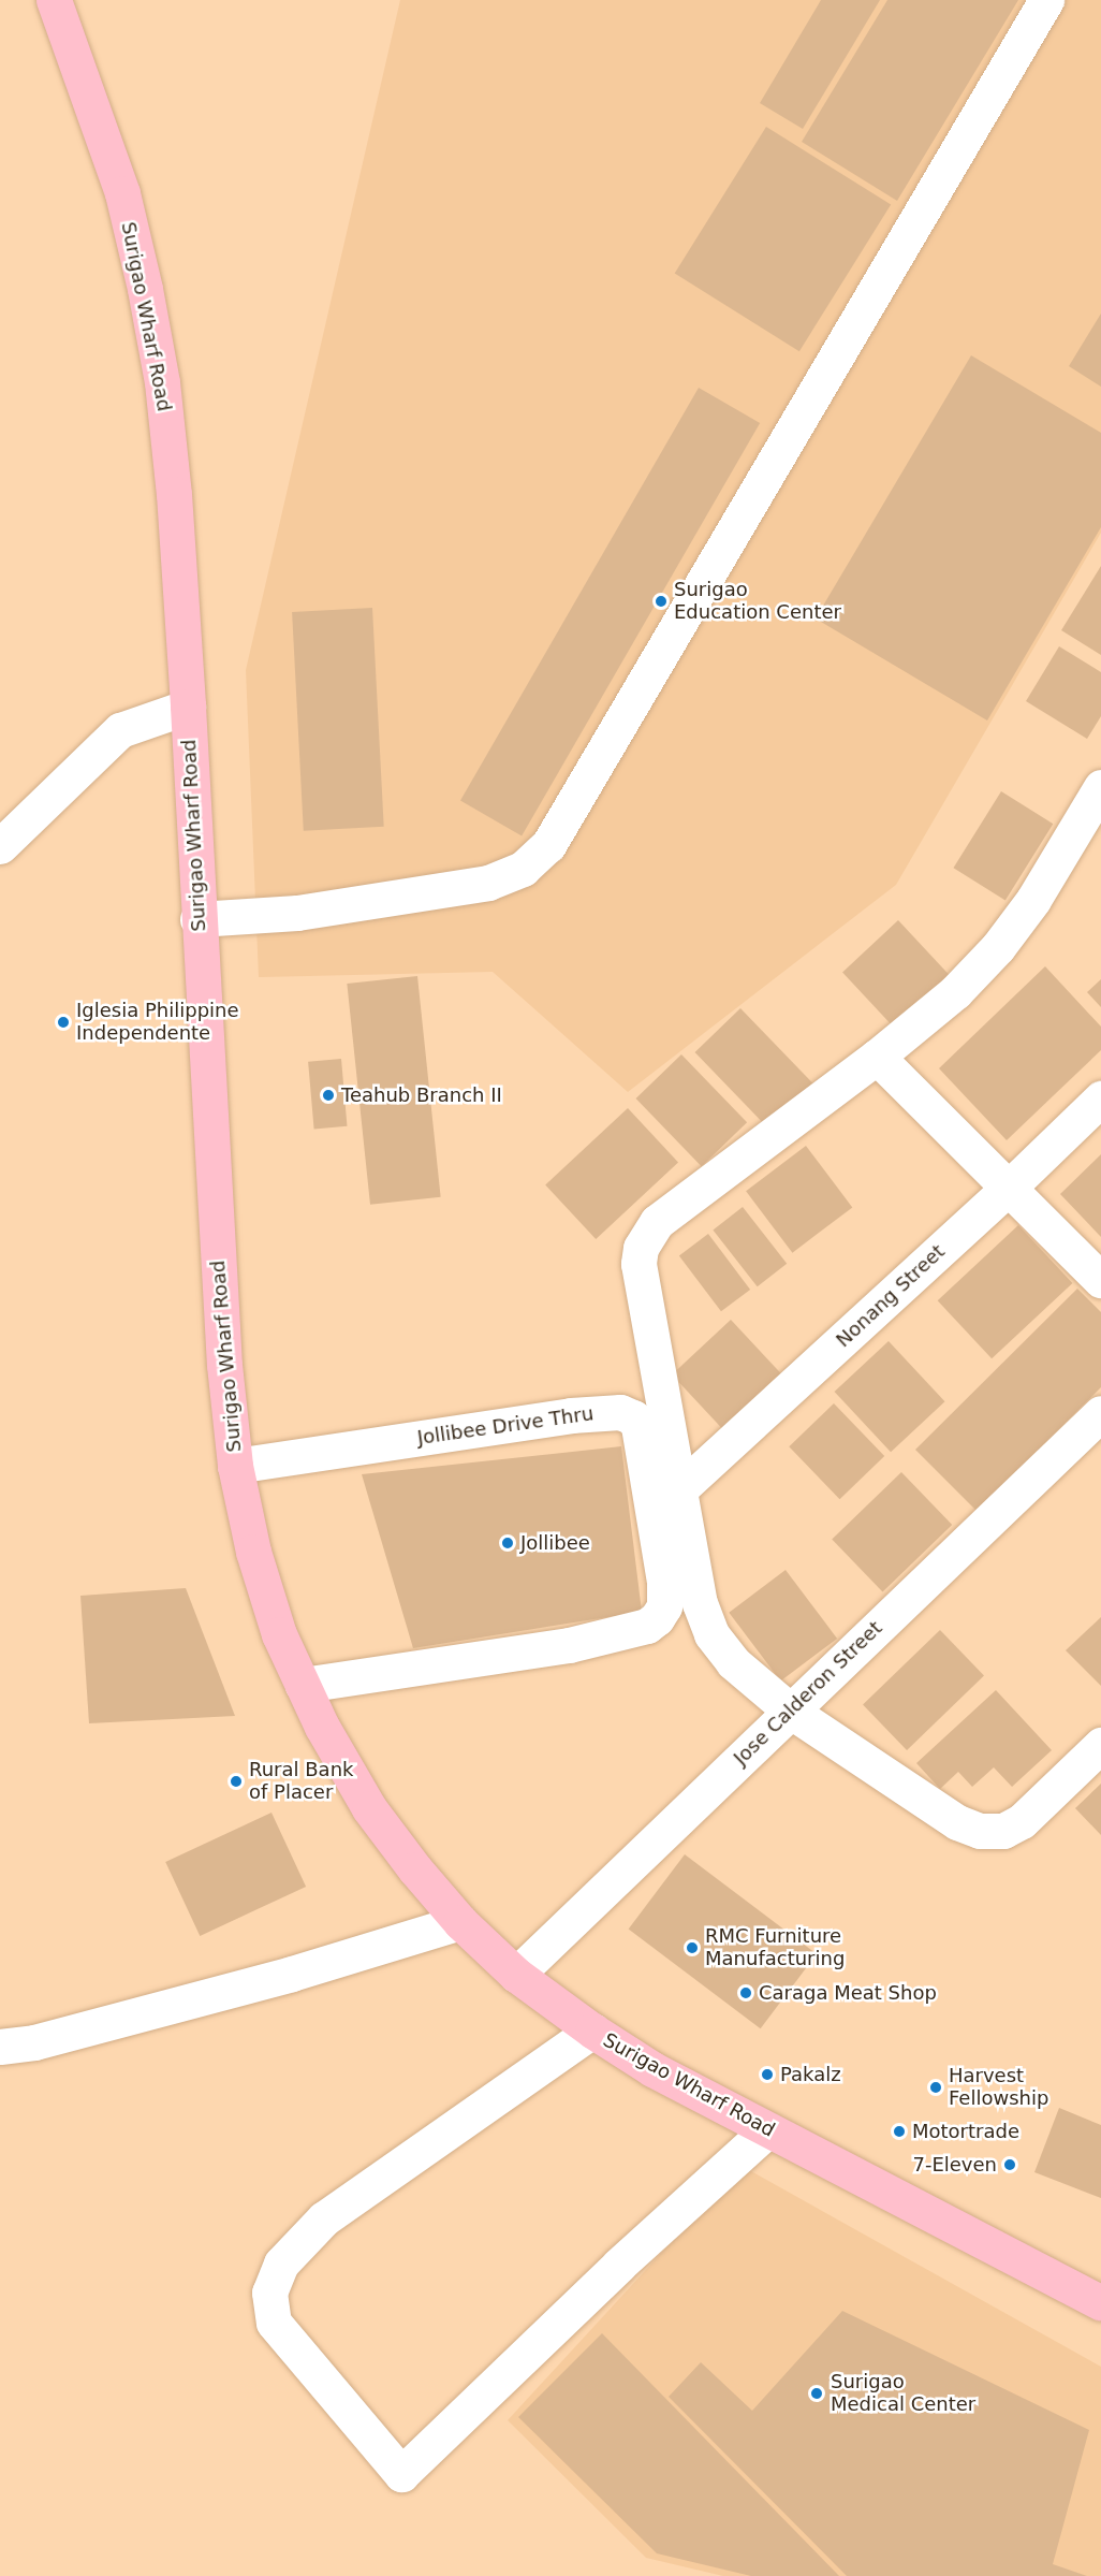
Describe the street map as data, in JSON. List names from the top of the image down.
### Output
{
  "streets": {
    "main road": ["Surigao Wharf Road"],
    "street": ["Nonang Street", "Jollibee Drive Thru", "Jose Calderon Street"]
  },
  "crossings": [
    ["Surigao Wharf Road", "Jollibee Drive Thru"],
    ["Surigao Wharf Road", "Jose Calderon Street"]
  ],
  "places": [
    "Surigao Education Center",
    "Iglesia Philippine Independente",
    "Teahub Branch II",
    "Jollibee",
    "Rural Bank of Placer",
    "RMC Furniture Manufacturing",
    "Caraga Meat Shop",
    "Pakalz",
    "Harvest Fellowship",
    "Motortrade",
    "7-Eleven",
    "Surigao Medical Center"
  ]
}
